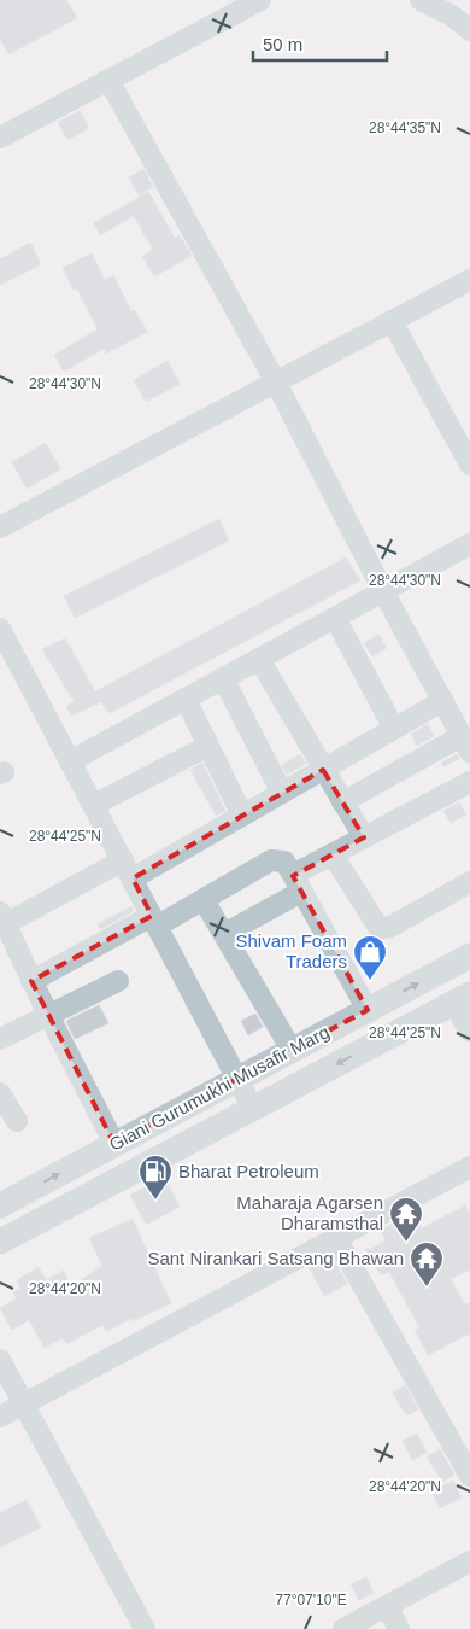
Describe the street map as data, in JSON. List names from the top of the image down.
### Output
{
  "streets": {
    "street": ["Giani Gurumukhi Musafir Marg"]
  },
  "places": {
    "shop": ["Shivam Foam Traders"],
    "fuel station": ["Bharat Petroleum"],
    "temple": ["Maharaja Agarsen Dharamsthal", "Sant Nirankari Satsang Bhawan"]
  },
  "scale_bar": "50 m",
  "coordinates": [
    "28°44'35\"N",
    "28°44'30\"N",
    "28°44'25\"N",
    "28°44'20\"N",
    "77°07'10\"E"
  ]
}
